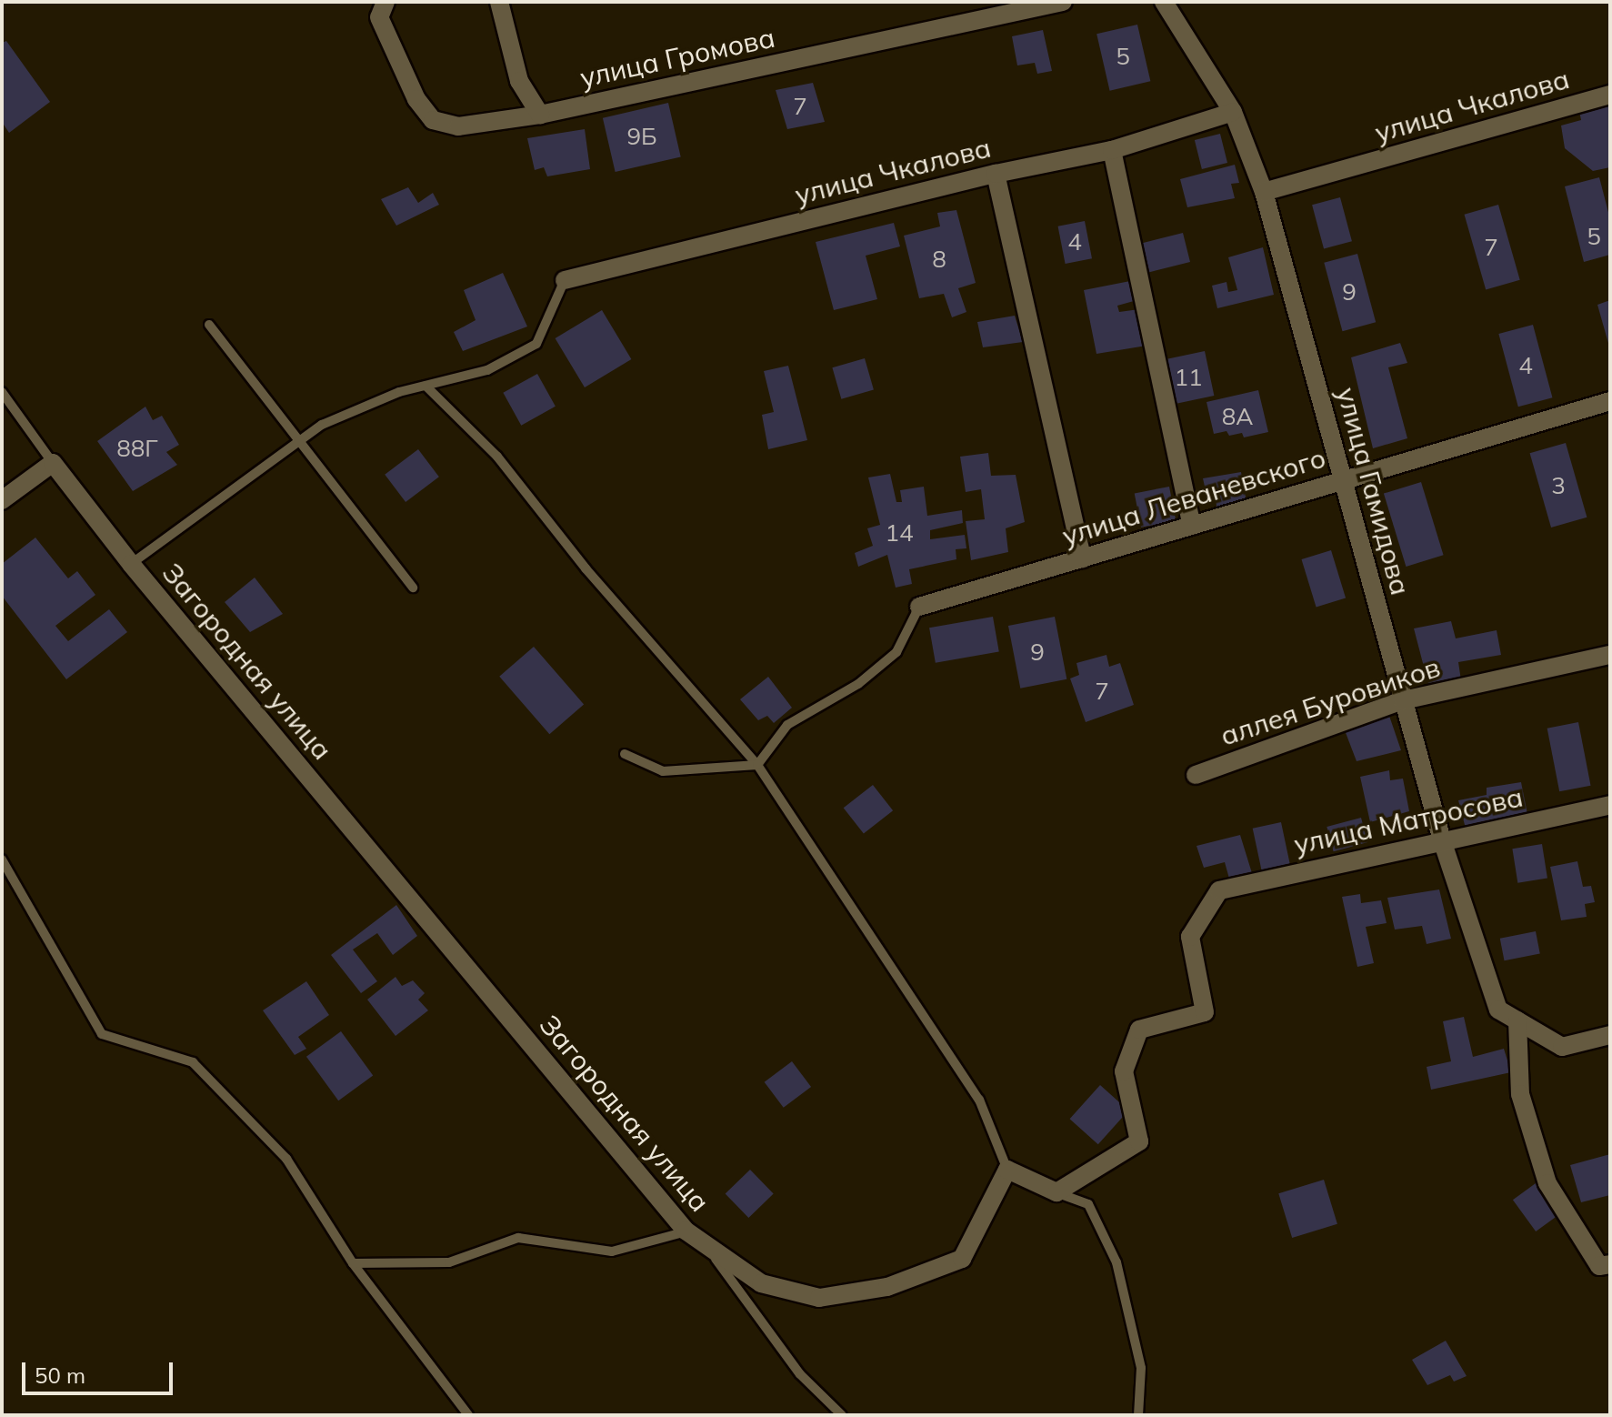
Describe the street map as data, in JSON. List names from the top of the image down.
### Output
{
  "streets": {
    "street": [
      "улица Громова",
      "улица Чкалова",
      "улица Гамидова",
      "улица Леваневского",
      "Загородная улица",
      "аллея Буровиков",
      "улица Матросова"
    ]
  },
  "crossings": [
    ["улица Чкалова", "улица Гамидова"],
    ["улица Гамидова", "улица Леваневского"],
    ["улица Гамидова", "аллея Буровиков"],
    ["улица Гамидова", "улица Матросова"]
  ],
  "house_numbers": [
    "5",
    "7",
    "9Б",
    "5",
    "4",
    "7",
    "8",
    "9",
    "4",
    "11",
    "8А",
    "88Г",
    "3",
    "14",
    "9",
    "7"
  ],
  "scale_bar": "50 m"
}
